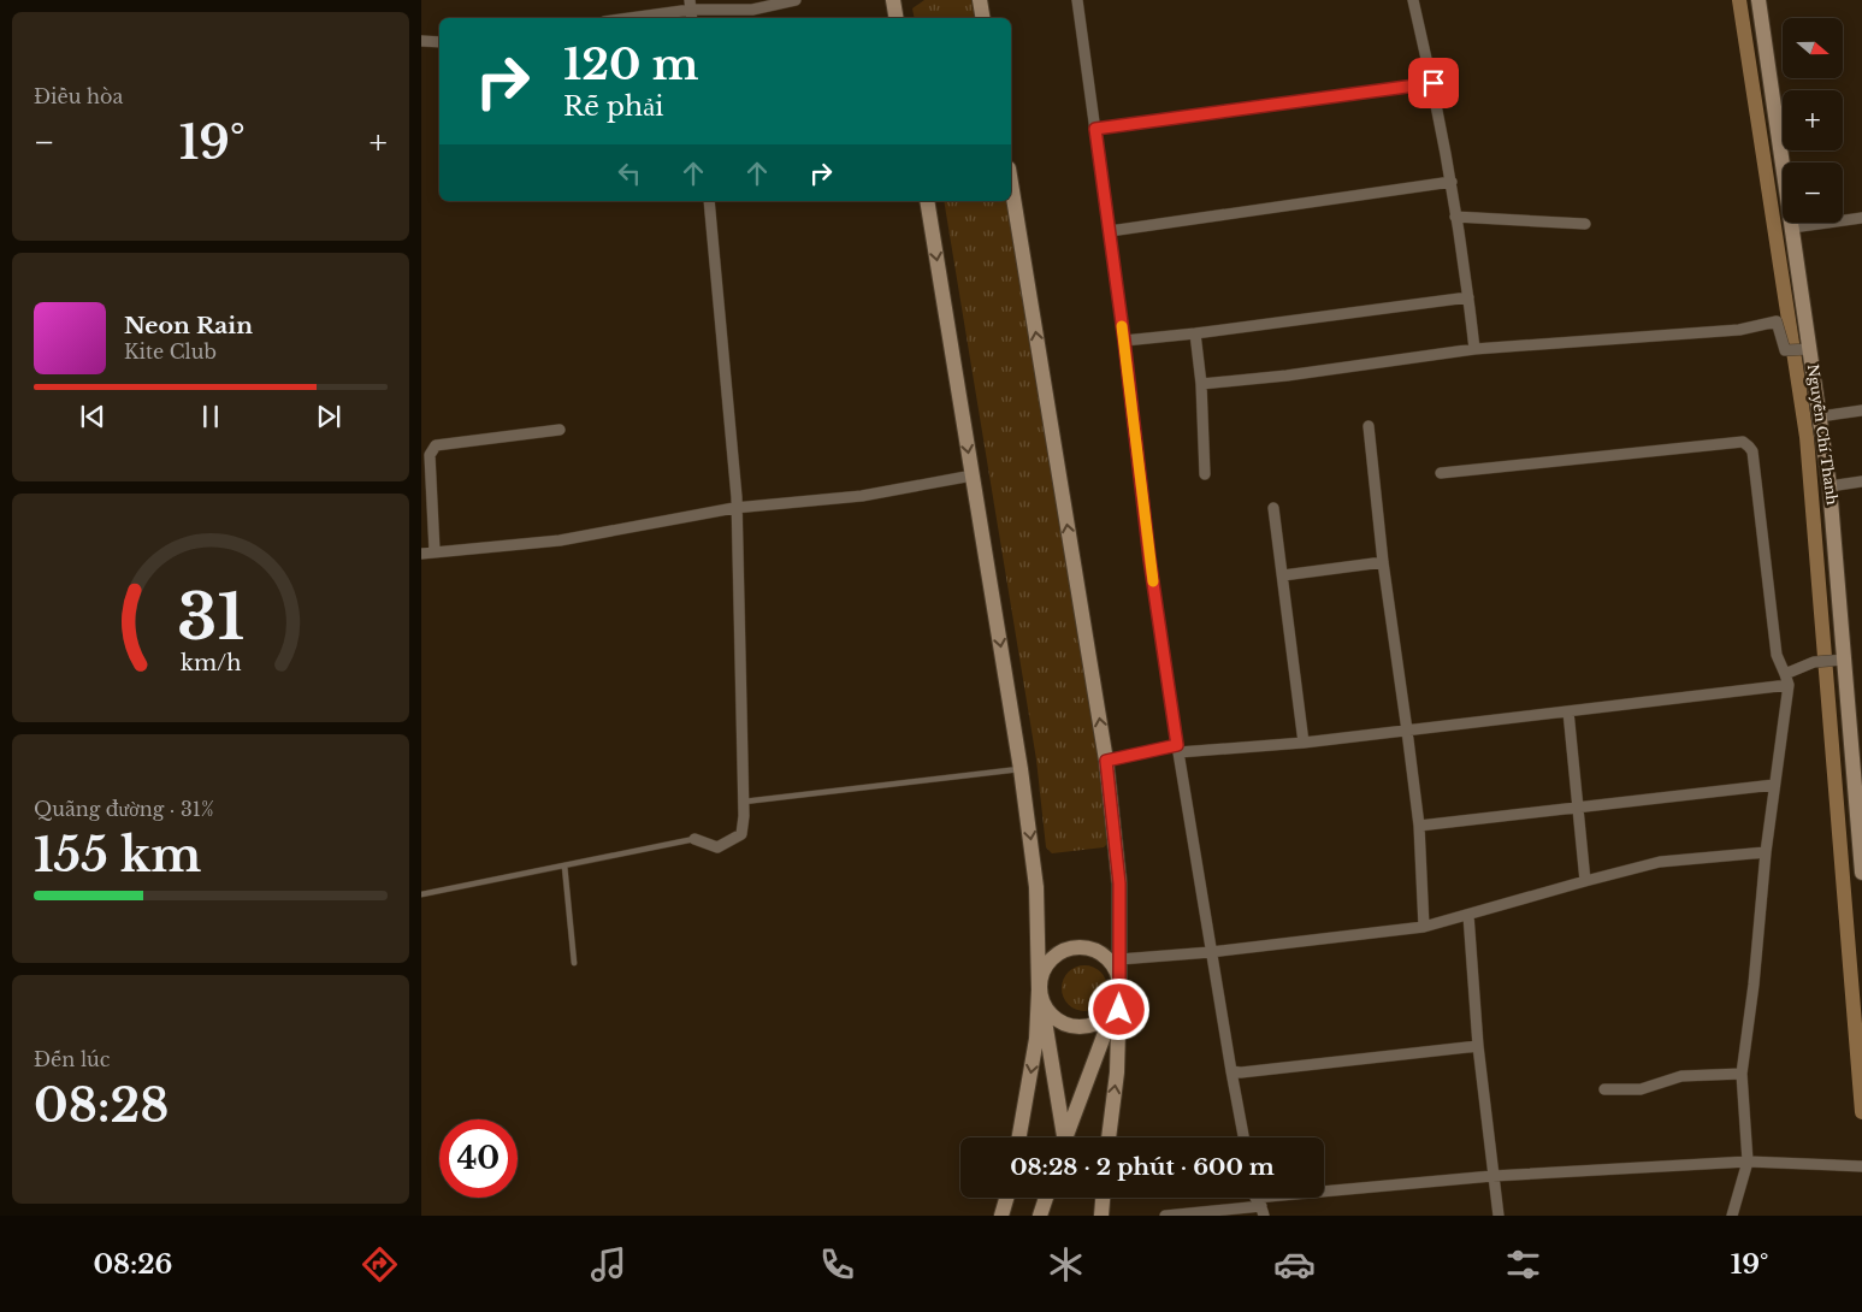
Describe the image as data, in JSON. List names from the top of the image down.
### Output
{
  "streets": {
    "street": ["Nguyễn Chí Thanh"]
  },
  "north": "right",
  "page": {
    "tile": [
      "Điều hòa",
      ["Quãng đường · 31%", "155 km"],
      ["Đến lúc", "08:28"]
    ],
    "map_buttons": ["+", "−"],
    "turn": ["120 m", "Rẽ phải"],
    "heat": ["−", "19°", "+"],
    "song": ["Neon Rain", "Kite Club"],
    "limit": "40",
    "trip": "08:28 · 2 phút · 600 m",
    "tabs": ["08:26", "19°"],
    "gauge": ["31", "km/h"]
  }
}
